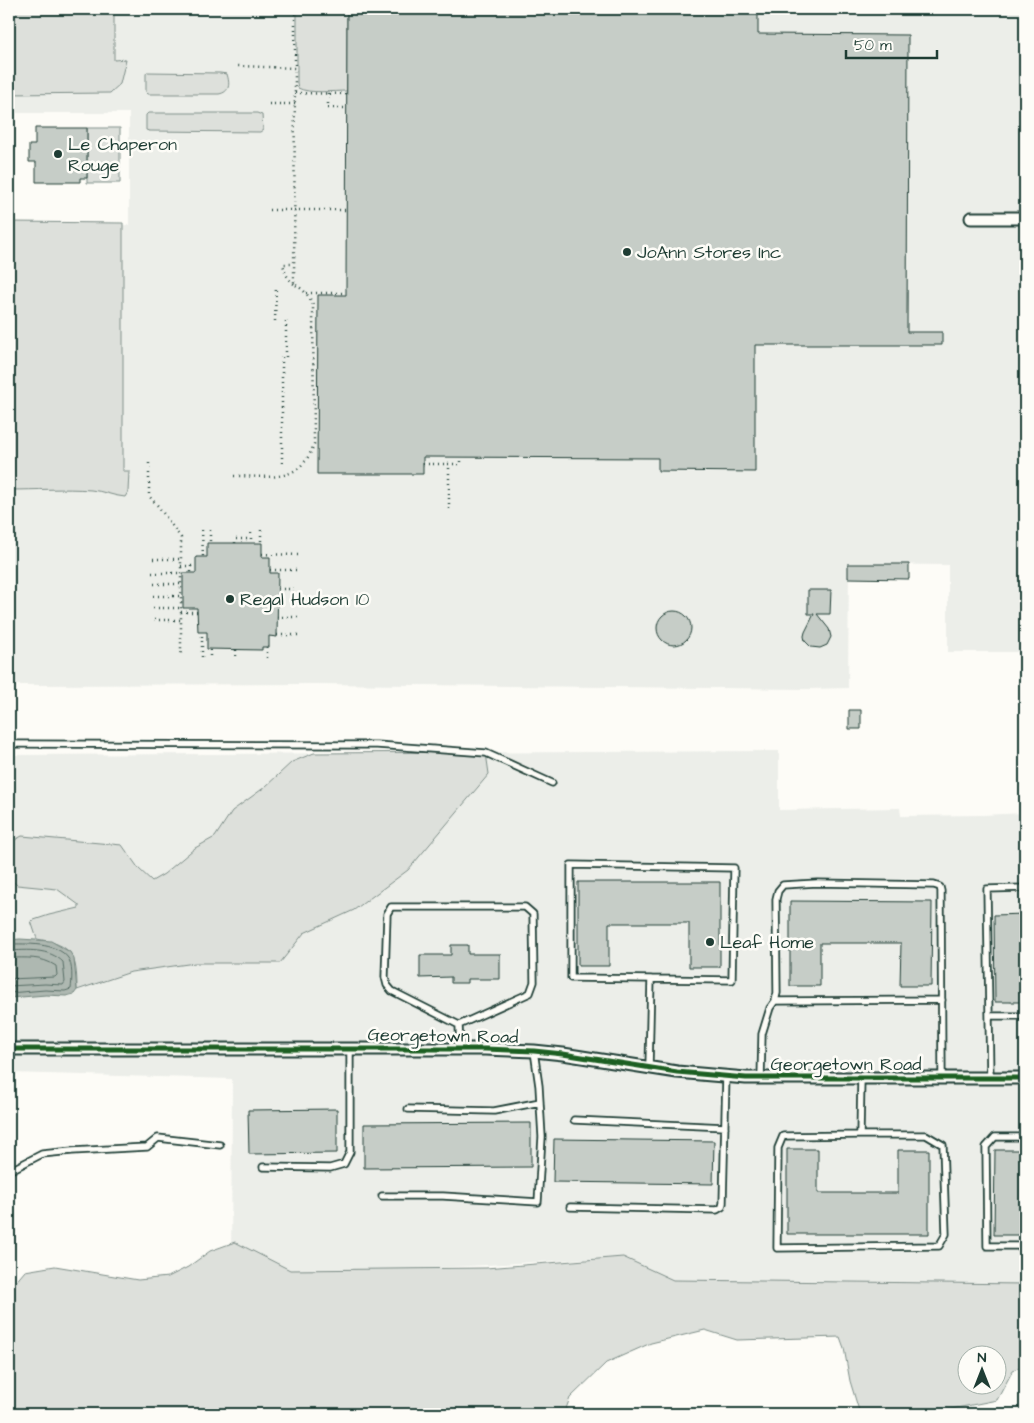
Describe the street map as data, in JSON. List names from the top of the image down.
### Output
{
  "streets": {
    "street": ["Georgetown Road"]
  },
  "places": [
    "Le Chaperon Rouge",
    "JoAnn Stores Inc",
    "Regal Hudson 10",
    "Leaf Home"
  ],
  "scale_bar": "50 m",
  "north": "top"
}
